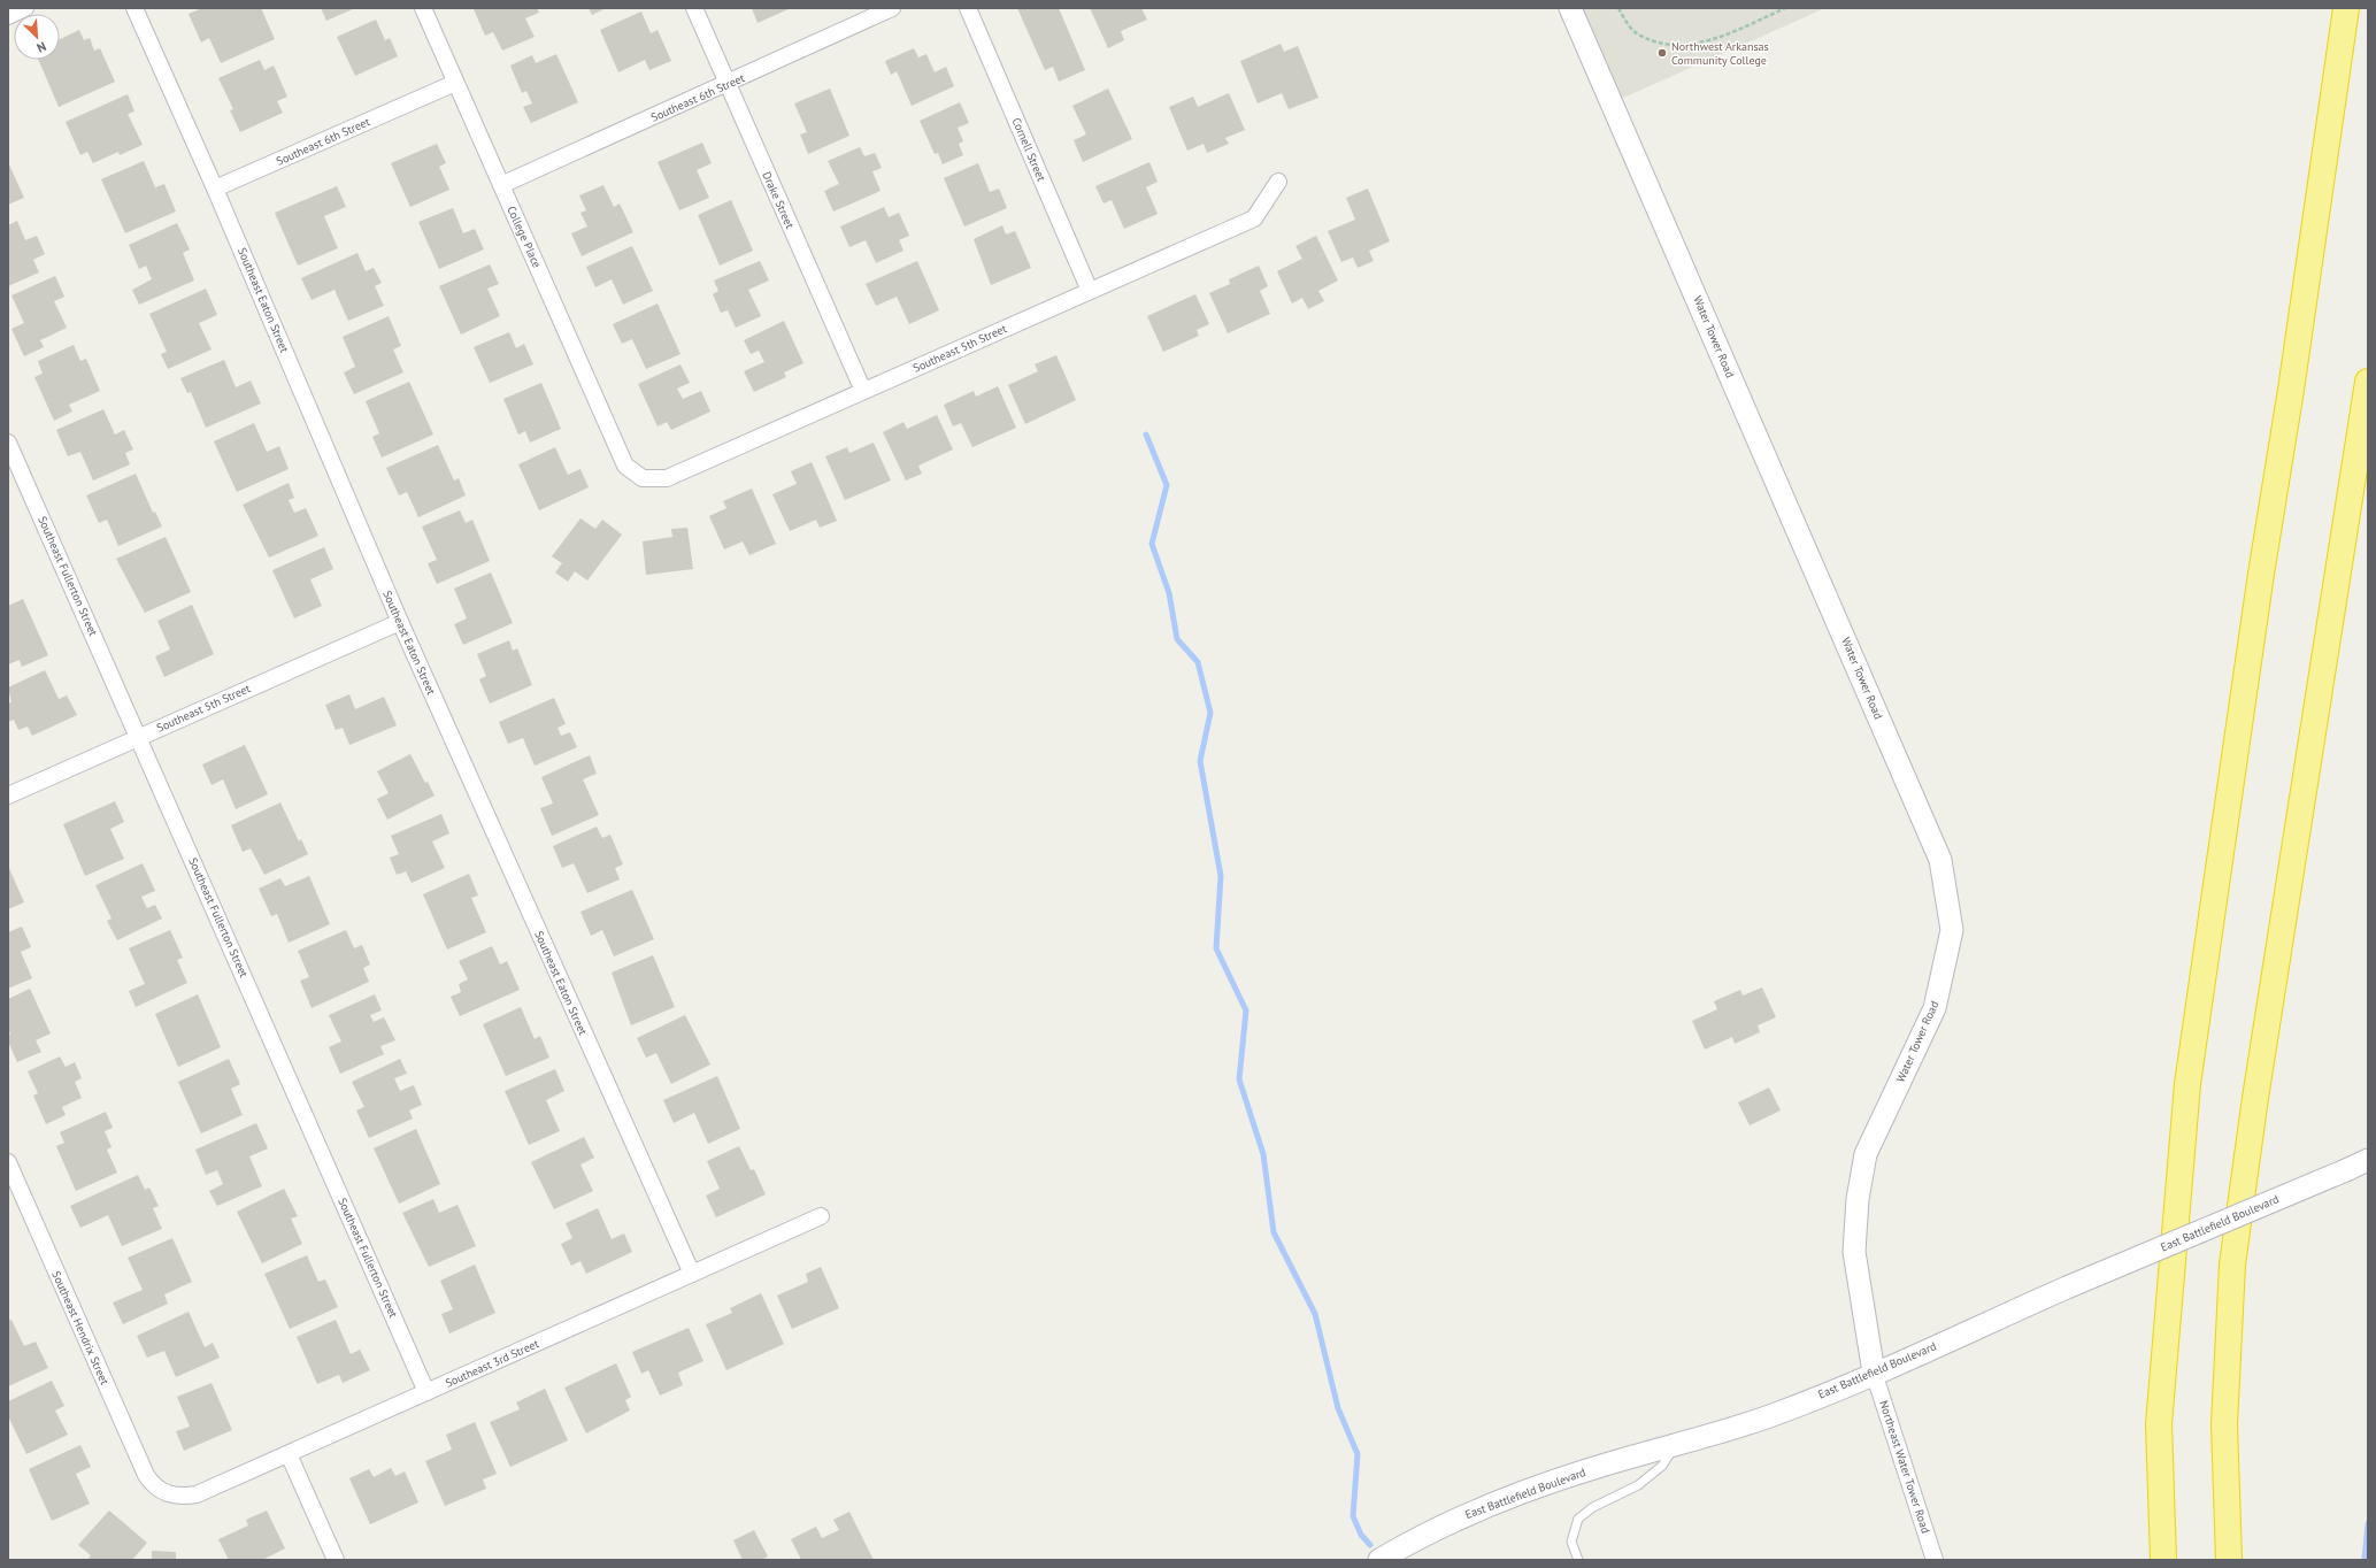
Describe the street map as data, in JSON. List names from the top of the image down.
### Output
{
  "streets": {
    "street": [
      "Southeast 6th Street",
      "Cornell Street",
      "Drake Street",
      "College Place",
      "Southeast Eaton Street",
      "Water Tower Road",
      "Southeast 5th Street",
      "Southeast Fullerton Street",
      "East Battlefield Boulevard",
      "Southeast Hendrix Street",
      "Southeast 3rd Street",
      "Northeast Water Tower Road"
    ]
  },
  "crossings": [
    ["Southeast 6th Street", "Drake Street"],
    ["Southeast 6th Street", "College Place"],
    ["Southeast 6th Street", "Southeast Eaton Street"],
    ["Cornell Street", "Southeast 5th Street"],
    ["Drake Street", "Southeast 5th Street"],
    ["College Place", "Southeast 5th Street"],
    ["Southeast Eaton Street", "Southeast 5th Street"],
    ["Southeast Eaton Street", "Southeast 3rd Street"],
    ["Water Tower Road", "East Battlefield Boulevard"],
    ["Water Tower Road", "Northeast Water Tower Road"],
    ["Southeast 5th Street", "Southeast Fullerton Street"],
    ["Southeast Fullerton Street", "Southeast 3rd Street"],
    ["East Battlefield Boulevard", "Northeast Water Tower Road"],
    ["Southeast Hendrix Street", "Southeast 3rd Street"]
  ],
  "places": ["Northwest Arkansas Community College"],
  "north": "bottom right"
}
